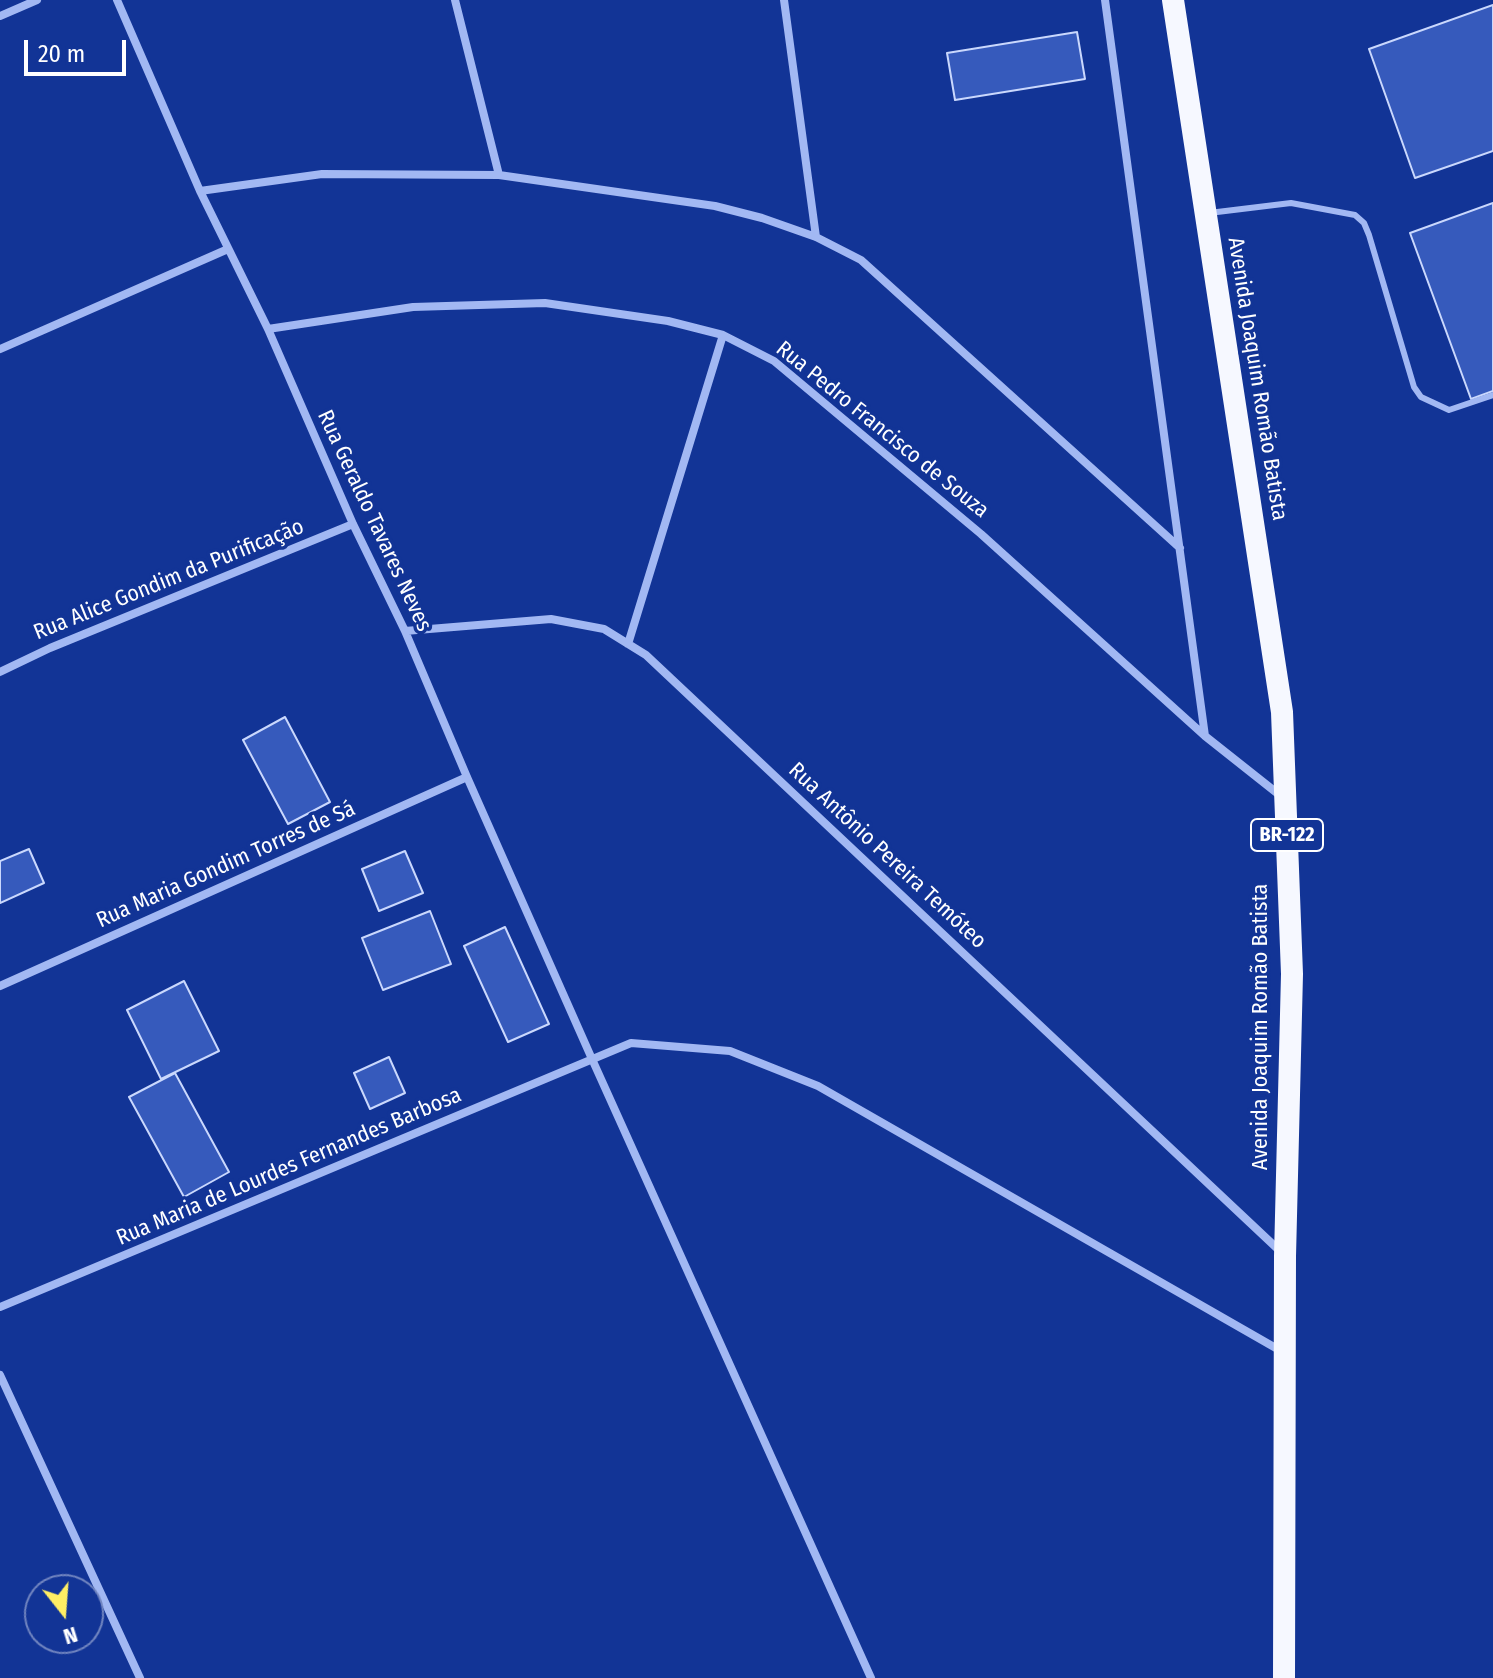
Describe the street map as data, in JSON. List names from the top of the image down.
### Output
{
  "streets": {
    "highway": ["Avenida Joaquim Romão Batista", "BR-122"],
    "street": [
      "Rua Pedro Francisco de Souza",
      "Rua Geraldo Tavares Neves",
      "Rua Alice Gondim da Purificação",
      "Rua Antônio Pereira Temóteo",
      "Rua Maria Gondim Torres de Sá",
      "Rua Maria de Lourdes Fernandes Barbosa"
    ]
  },
  "crossings": [
    ["Avenida Joaquim Romão Batista", "Rua Pedro Francisco de Souza"],
    ["Avenida Joaquim Romão Batista", "Rua Antônio Pereira Temóteo"],
    ["Avenida Joaquim Romão Batista", "Rua Maria de Lourdes Fernandes Barbosa"],
    ["Rua Pedro Francisco de Souza", "Rua Geraldo Tavares Neves"],
    ["Rua Geraldo Tavares Neves", "Rua Alice Gondim da Purificação"],
    ["Rua Geraldo Tavares Neves", "Rua Antônio Pereira Temóteo"],
    ["Rua Geraldo Tavares Neves", "Rua Maria Gondim Torres de Sá"],
    ["Rua Geraldo Tavares Neves", "Rua Maria de Lourdes Fernandes Barbosa"]
  ],
  "scale_bar": "20 m",
  "north": "bottom"
}
